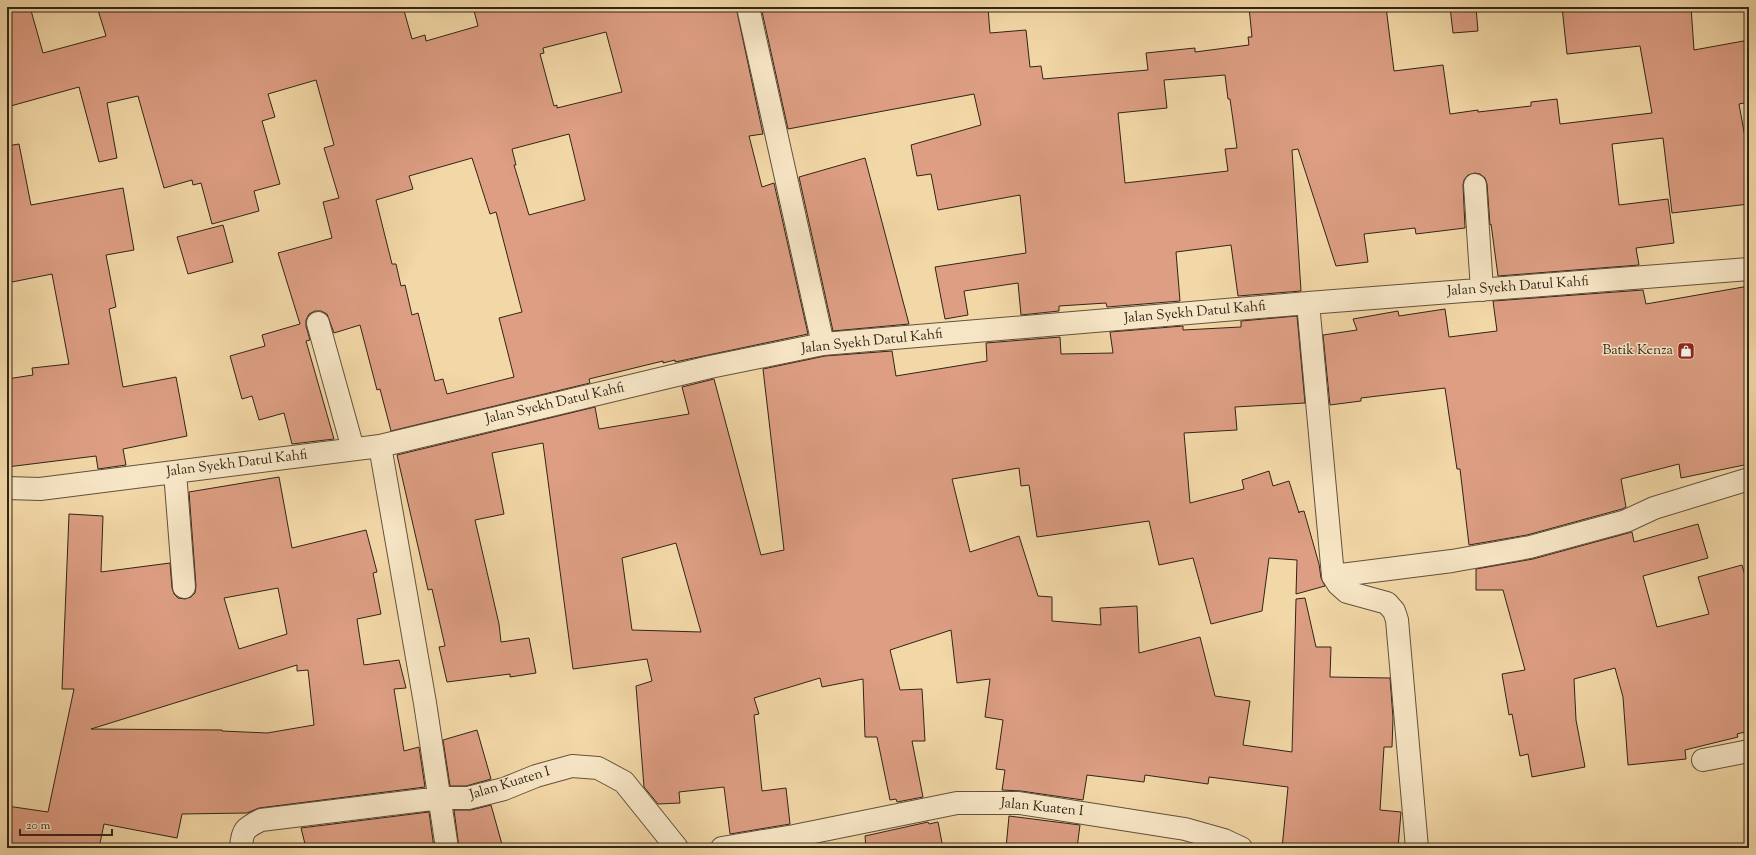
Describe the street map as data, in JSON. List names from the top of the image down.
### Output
{
  "streets": {
    "street": ["Jalan Syekh Datul Kahfi", "Jalan Kuaten I"]
  },
  "places": {
    "shop": ["Batik Kenza"]
  },
  "scale_bar": "20 m"
}
